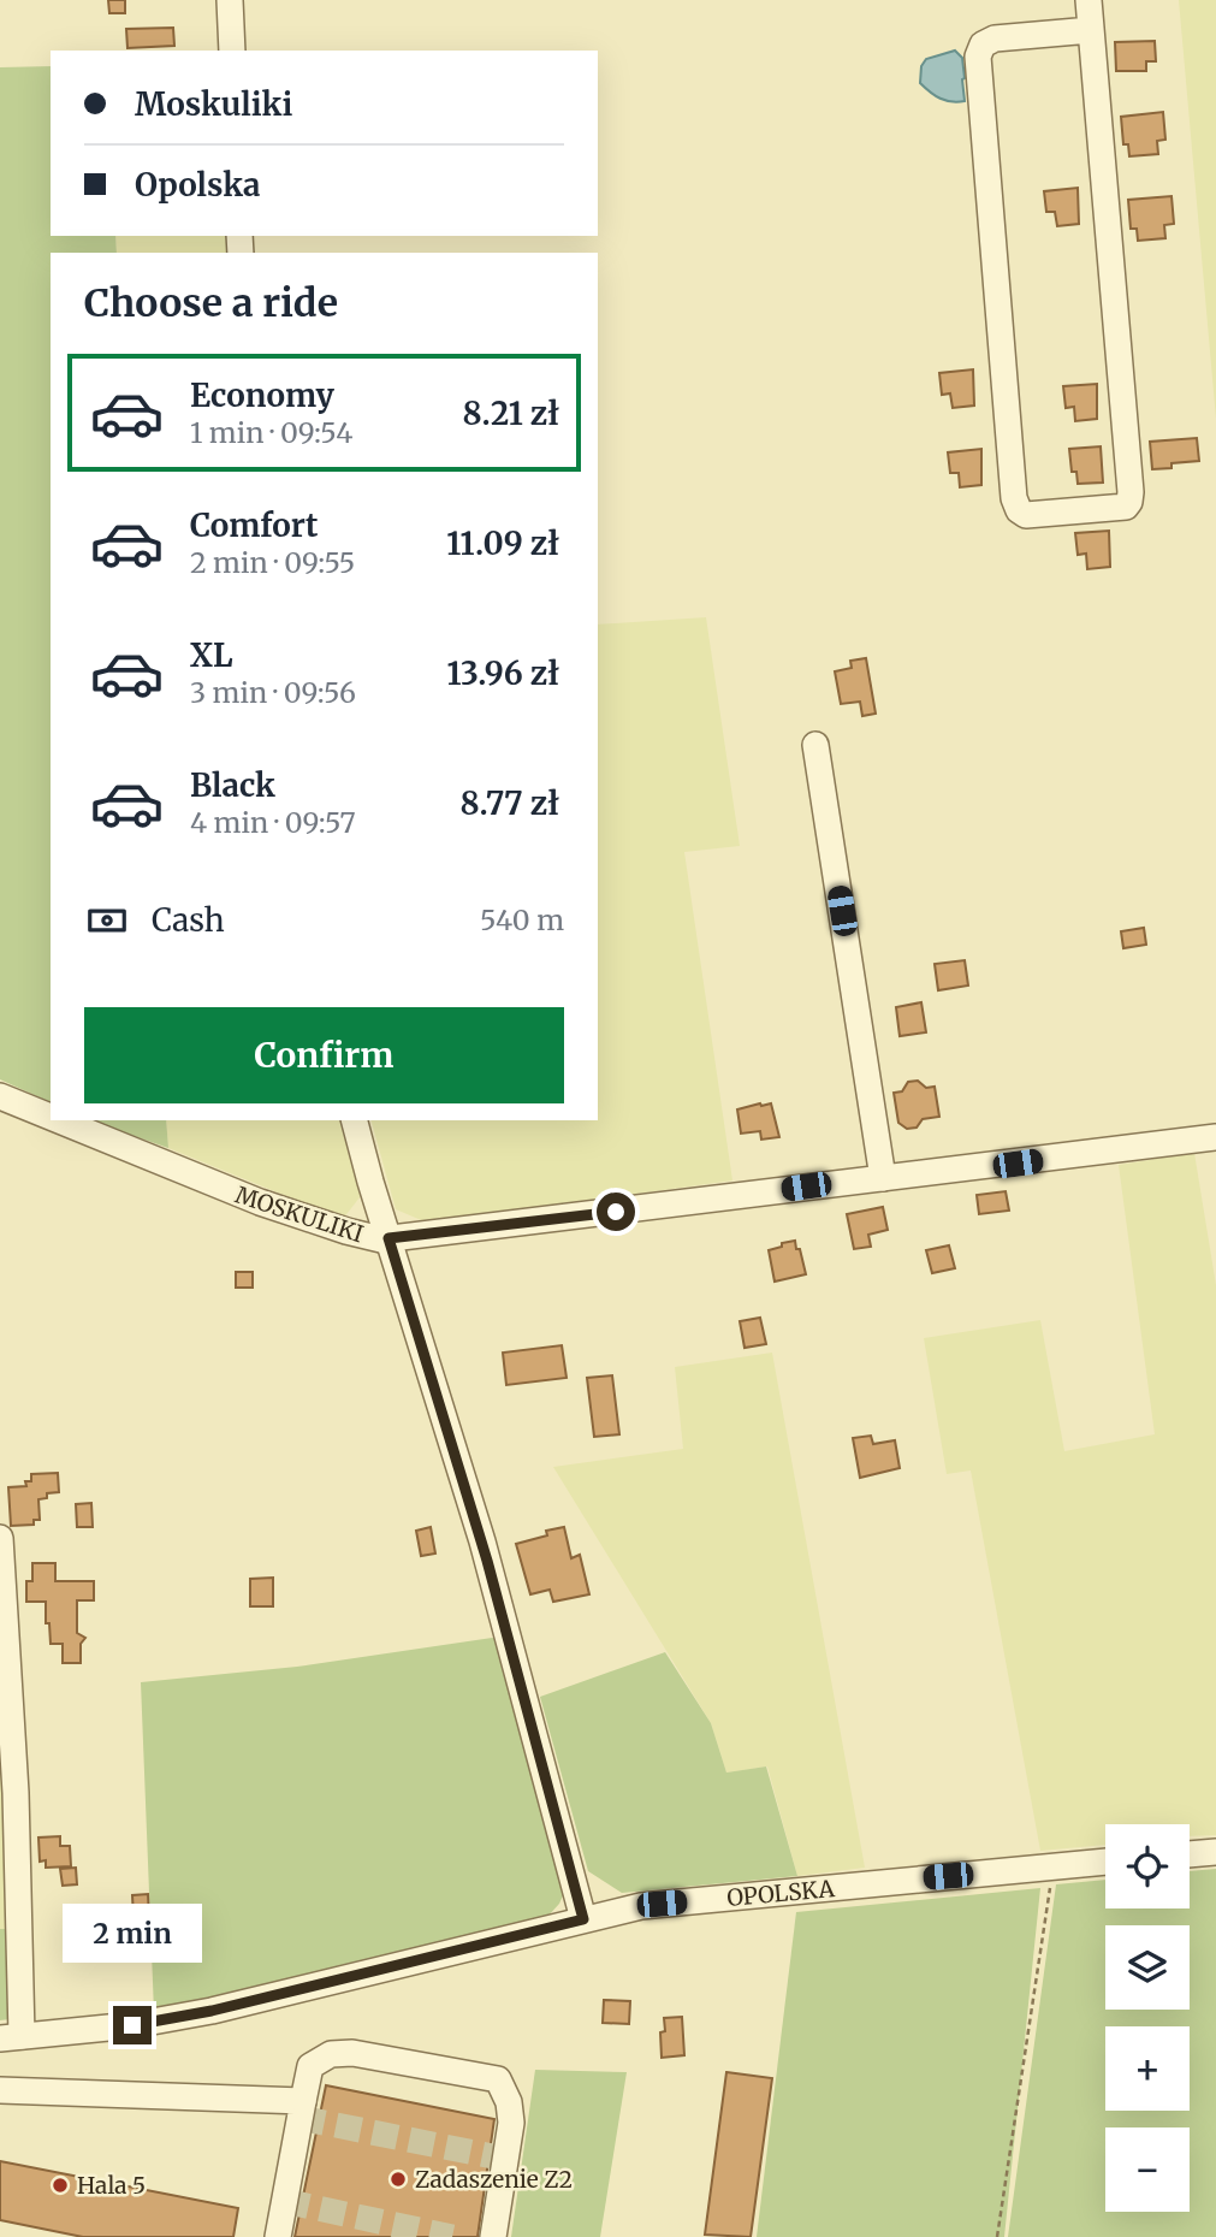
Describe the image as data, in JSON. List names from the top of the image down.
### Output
{
  "streets": {
    "street": ["MOSKULIKI", "OPOLSKA"]
  },
  "places": ["Zadaszenie Z2", "Hala 5"],
  "page": {
    "banner": ["Moskuliki", "Opolska"],
    "heading": "Choose a ride",
    "list": [
      {
        "name": "Economy",
        "note": "1 min · 09:54",
        "value": "8.21 zł"
      },
      {
        "name": "Comfort",
        "note": "2 min · 09:55",
        "value": "11.09 zł"
      },
      {
        "name": "XL",
        "note": "3 min · 09:56",
        "value": "13.96 zł"
      },
      {
        "name": "Black",
        "note": "4 min · 09:57",
        "value": "8.77 zł"
      }
    ],
    "pay": ["Cash", "540 m"],
    "buttons": "Confirm",
    "map_buttons": ["+", "−"],
    "bubble": "2 min"
  }
}
